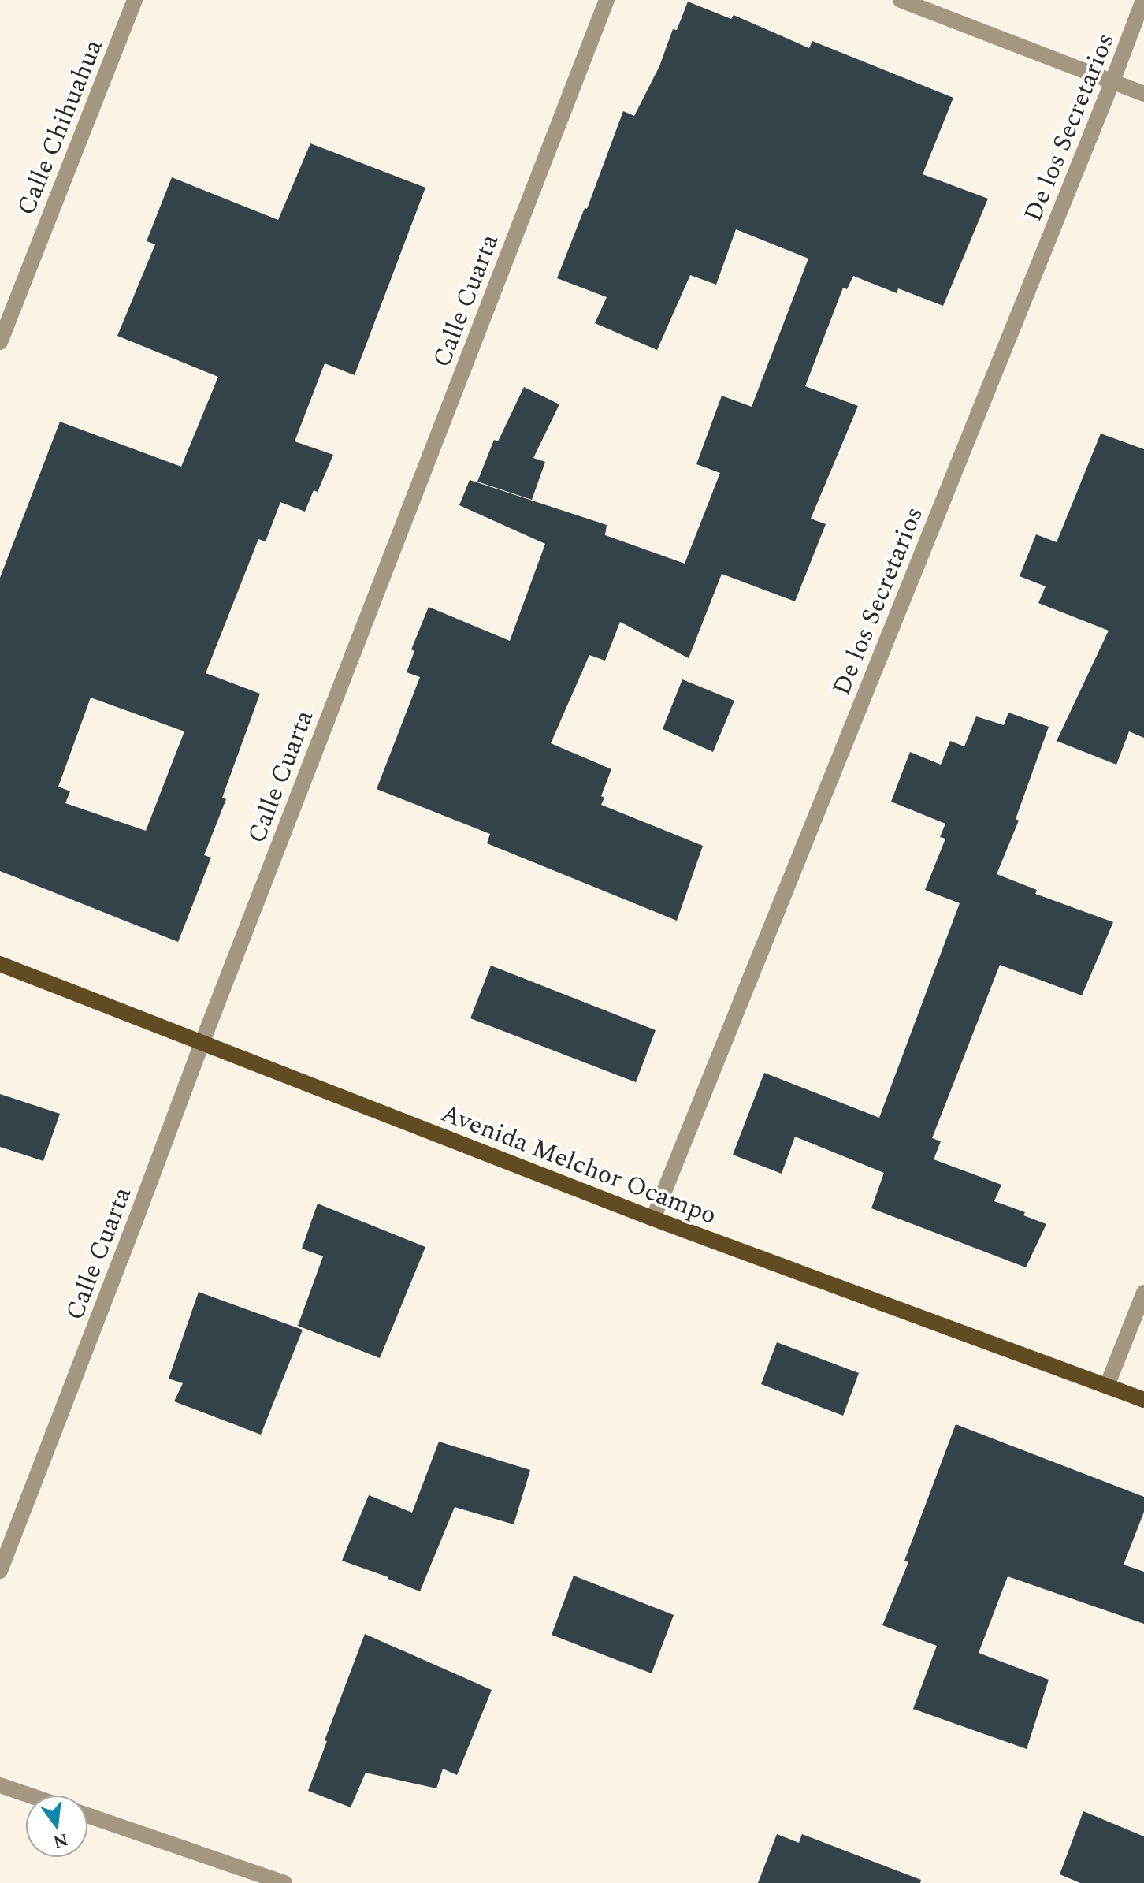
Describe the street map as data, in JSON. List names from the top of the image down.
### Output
{
  "streets": {
    "main road": ["Avenida Melchor Ocampo"],
    "street": ["Calle Chihuahua", "De los Secretarios", "Calle Cuarta"]
  },
  "crossings": [
    ["De los Secretarios", "Avenida Melchor Ocampo"],
    ["Calle Cuarta", "Avenida Melchor Ocampo"]
  ],
  "north": "bottom"
}
